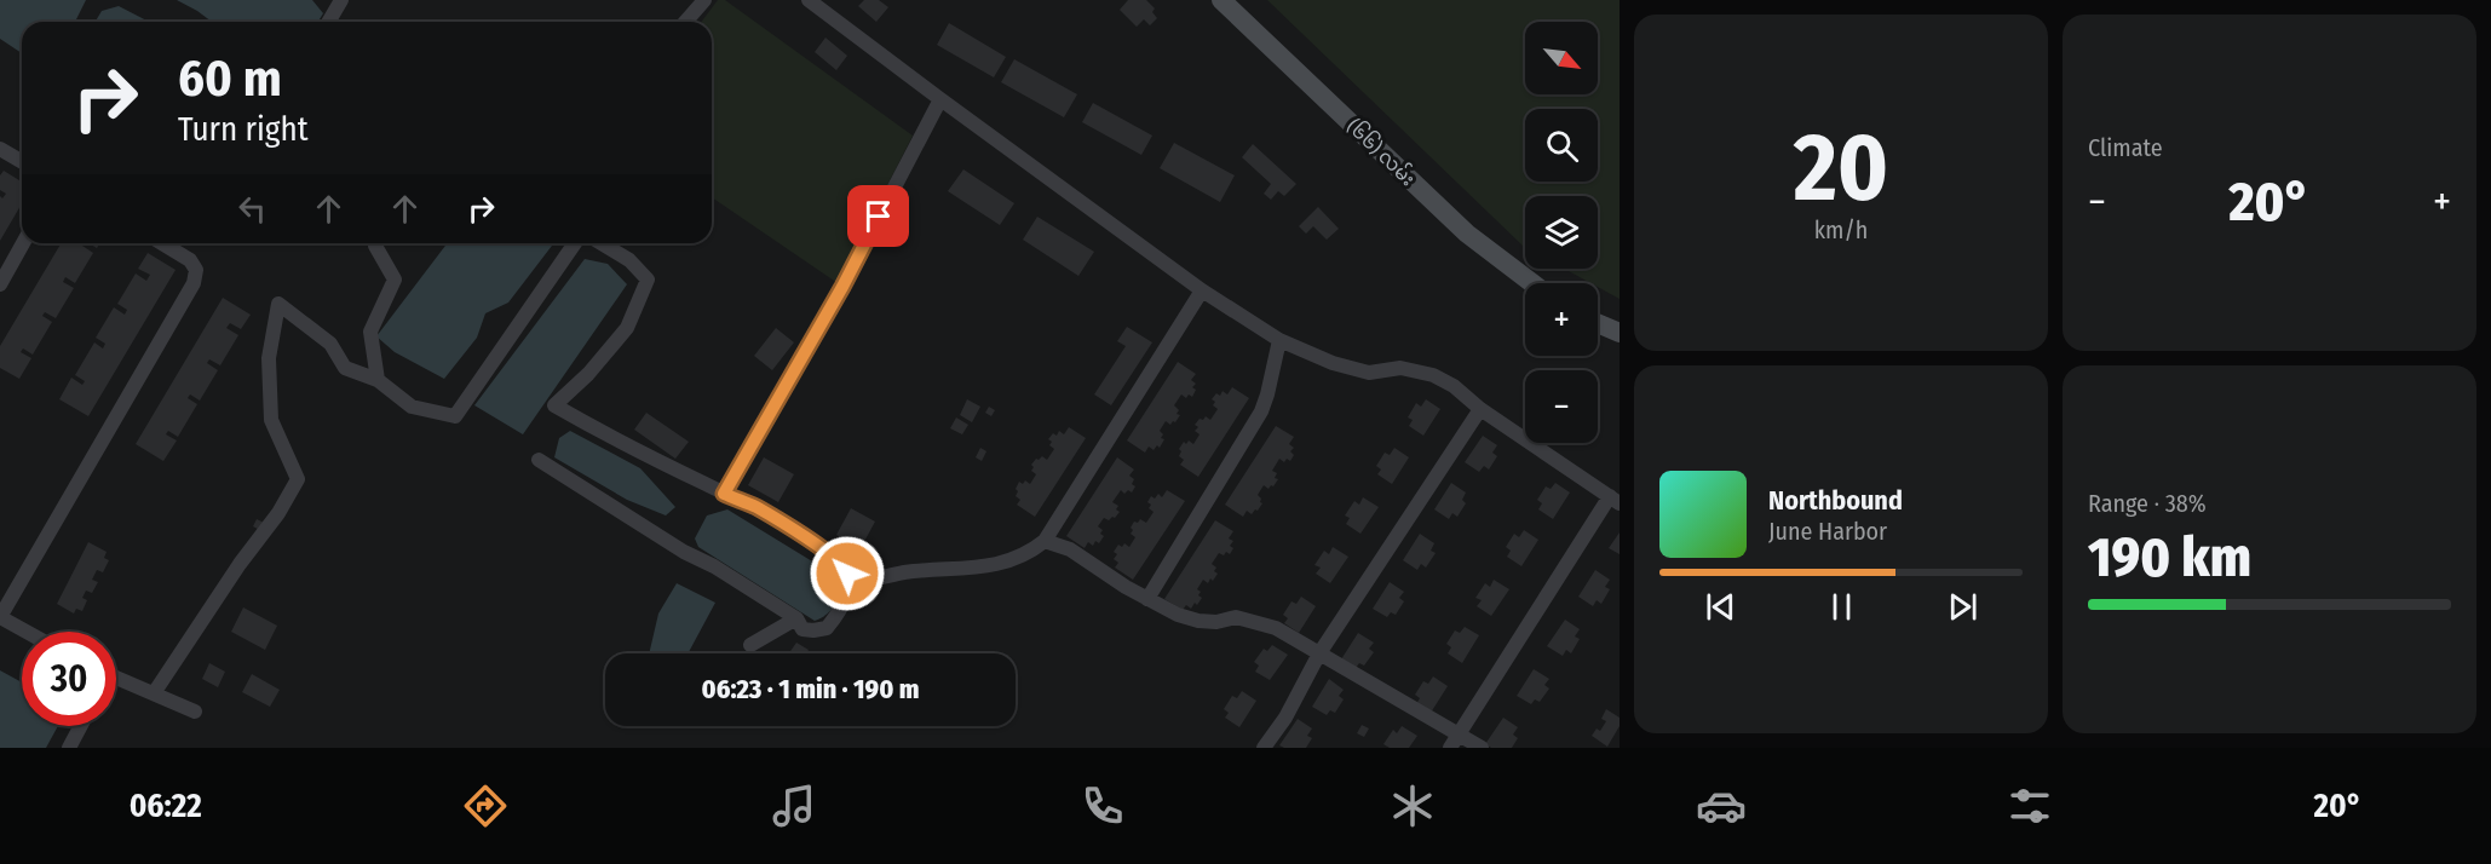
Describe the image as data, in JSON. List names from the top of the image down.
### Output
{
  "streets": {
    "street": ["(၆၆) လမ်း"]
  },
  "north": "bottom right",
  "page": {
    "tile": [
      ["20", "km/h"],
      "Climate",
      ["Range · 38%", "190 km"]
    ],
    "map_buttons": ["+", "−"],
    "turn": ["60 m", "Turn right"],
    "heat": ["−", "20°", "+"],
    "song": ["Northbound", "June Harbor"],
    "limit": "30",
    "trip": "06:23 · 1 min · 190 m",
    "tabs": ["06:22", "20°"]
  }
}
